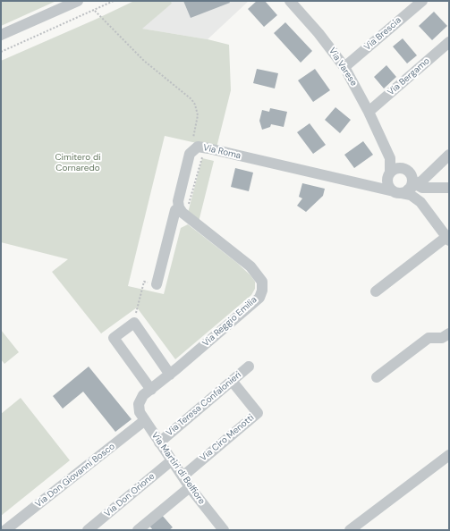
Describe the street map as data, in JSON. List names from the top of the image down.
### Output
{
  "streets": {
    "street": [
      "Via Brescia",
      "Via Varese",
      "Via Bergamo",
      "Via Roma",
      "Via Reggio Emilia",
      "Via Teresa Confalonieri",
      "Via Ciro Menotti",
      "Via Martiri di Belfiore",
      "Via Don Giovanni Bosco",
      "Via Don Orione"
    ]
  },
  "crossings": [
    ["Via Brescia", "Via Varese"],
    ["Via Varese", "Via Bergamo"],
    ["Via Varese", "Via Roma"],
    ["Via Roma", "Via Reggio Emilia"],
    ["Via Reggio Emilia", "Via Martiri di Belfiore"],
    ["Via Teresa Confalonieri", "Via Ciro Menotti"],
    ["Via Teresa Confalonieri", "Via Martiri di Belfiore"],
    ["Via Ciro Menotti", "Via Martiri di Belfiore"],
    ["Via Martiri di Belfiore", "Via Don Giovanni Bosco"],
    ["Via Martiri di Belfiore", "Via Don Orione"]
  ],
  "parks": ["Cimitero di Cornaredo"]
}
